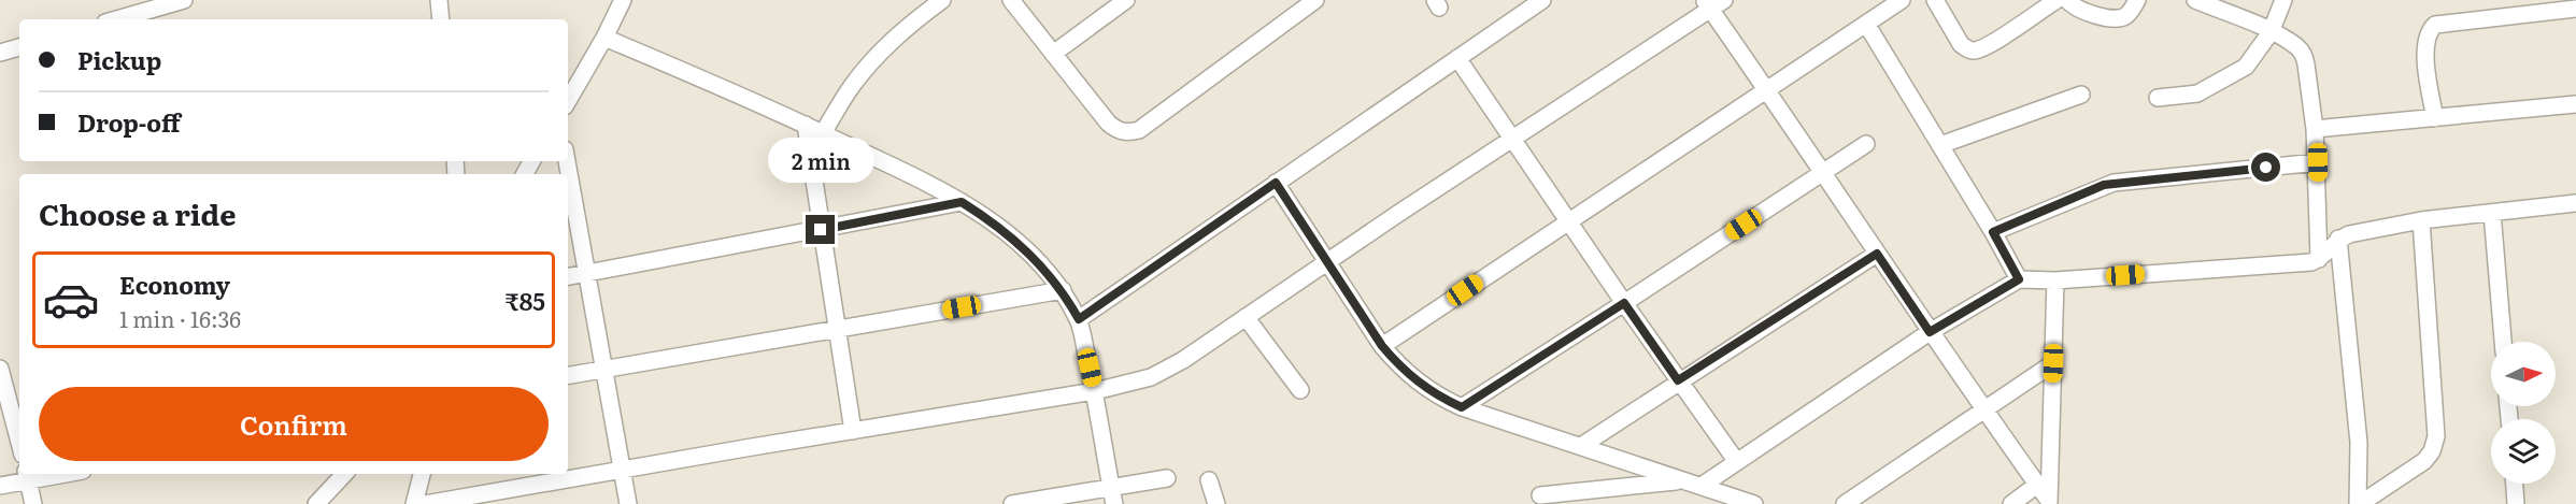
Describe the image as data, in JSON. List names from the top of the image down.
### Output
{
  "north": "right",
  "page": {
    "banner": ["Pickup", "Drop-off"],
    "bubble": "2 min",
    "heading": "Choose a ride",
    "list": [
      {
        "name": "Economy",
        "note": "1 min · 16:36",
        "value": "₹85"
      }
    ],
    "buttons": "Confirm"
  }
}
